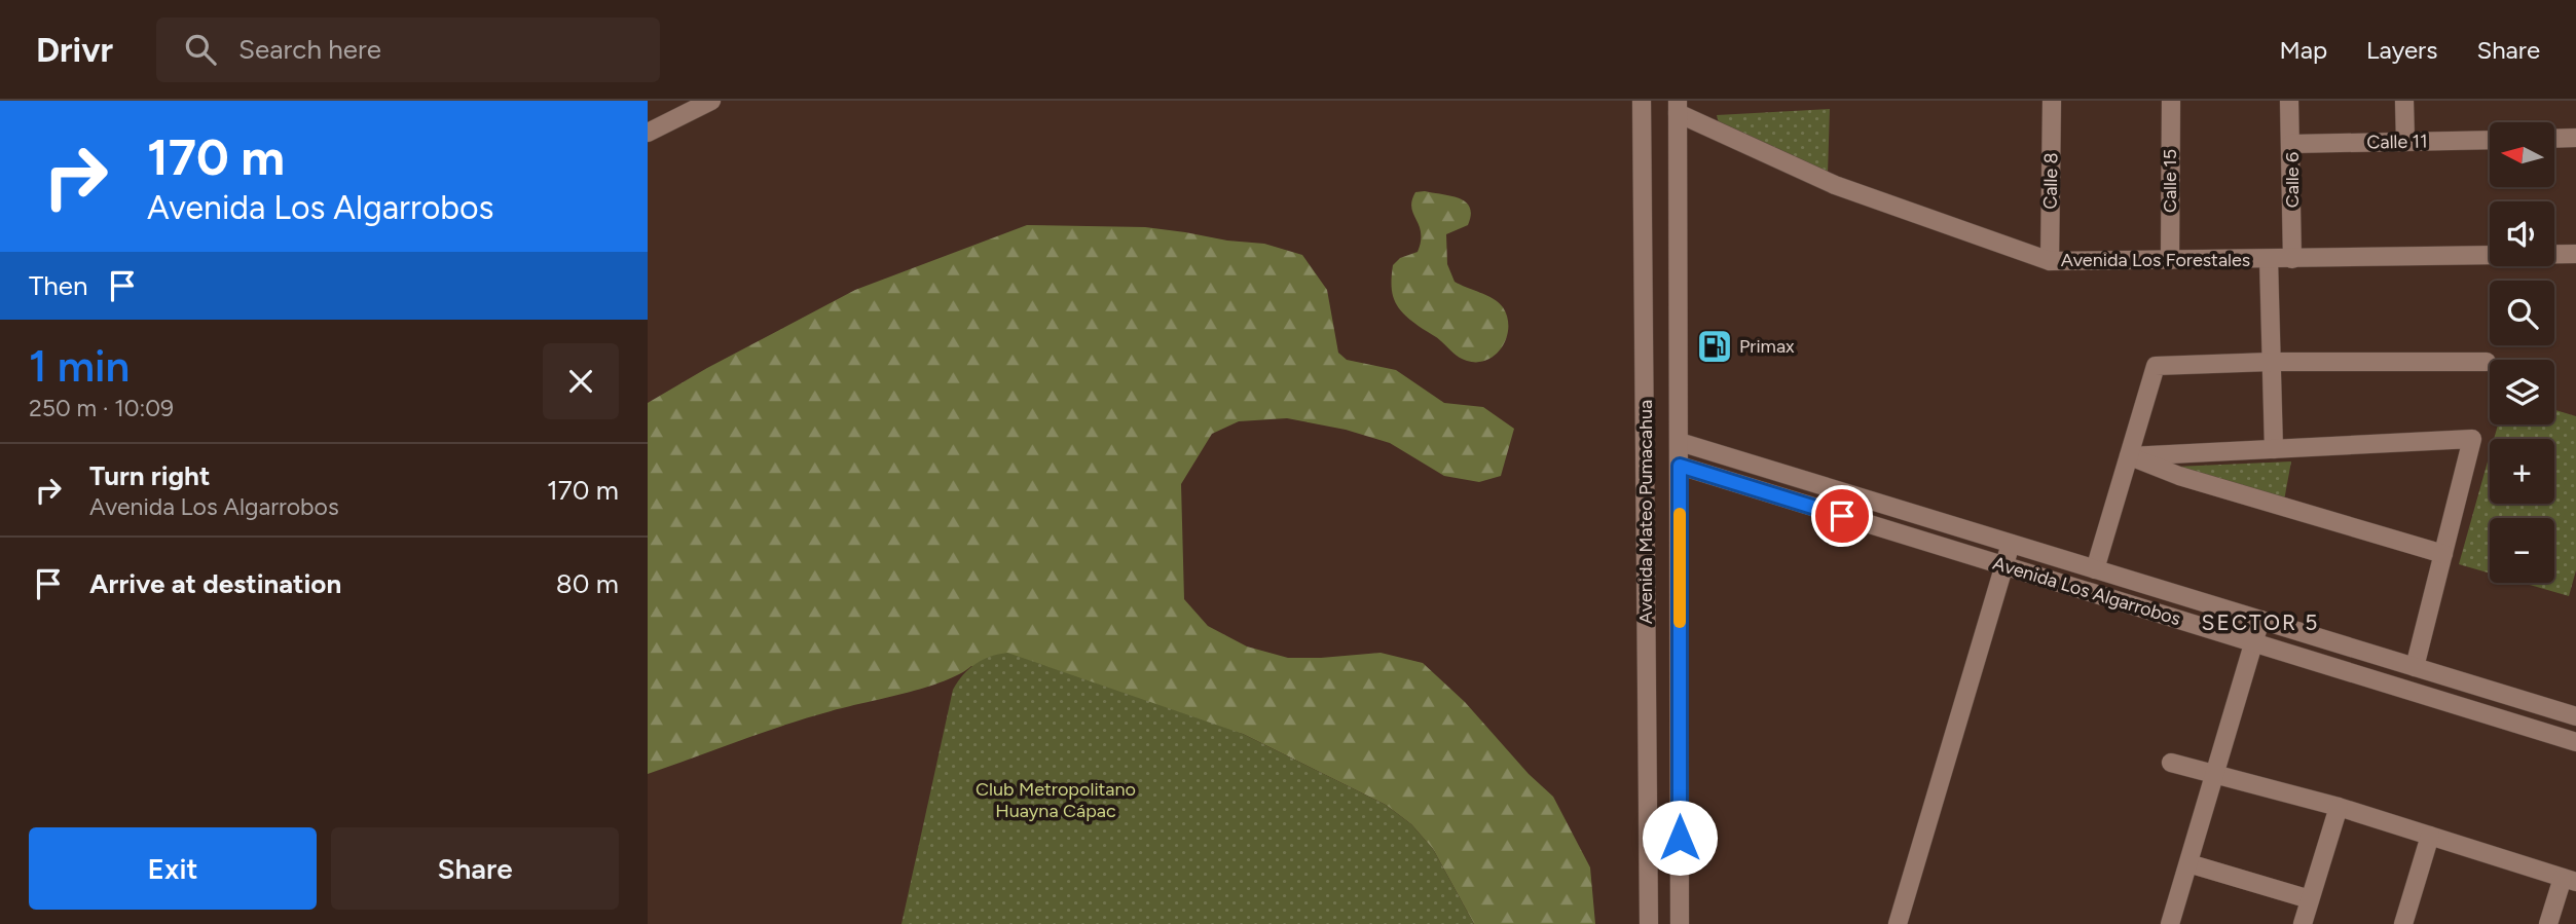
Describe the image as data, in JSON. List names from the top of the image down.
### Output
{
  "streets": {
    "street": [
      "Calle 11",
      "Calle 6",
      "Calle 8",
      "Calle 15",
      "Avenida Los Forestales",
      "Avenida Mateo Pumacahua",
      "Avenida Los Algarrobos"
    ]
  },
  "crossings": [
    ["Calle 11", "Calle 6"],
    ["Calle 6", "Avenida Los Forestales"],
    ["Calle 8", "Avenida Los Forestales"],
    ["Calle 15", "Avenida Los Forestales"],
    ["Avenida Los Forestales", "Avenida Mateo Pumacahua"],
    ["Avenida Mateo Pumacahua", "Avenida Los Algarrobos"]
  ],
  "districts": ["SECTOR 5"],
  "parks": ["Club Metropolitano Huayna Cápac"],
  "places": {
    "fuel station": ["Primax"]
  },
  "north": "left",
  "page": {
    "header": "Drivr",
    "search": "Search here",
    "nav": ["Map", "Layers", "Share"],
    "turn": ["170 m", "Avenida Los Algarrobos"],
    "map_buttons": ["+", "−"],
    "then": "Then",
    "heading": ["1 min", "250 m · 10:09"],
    "list": [
      {
        "name": "Turn right",
        "note": "Avenida Los Algarrobos",
        "value": "170 m"
      },
      {
        "name": "Arrive at destination",
        "value": "80 m"
      }
    ],
    "buttons": ["Exit", "Share"]
  }
}
